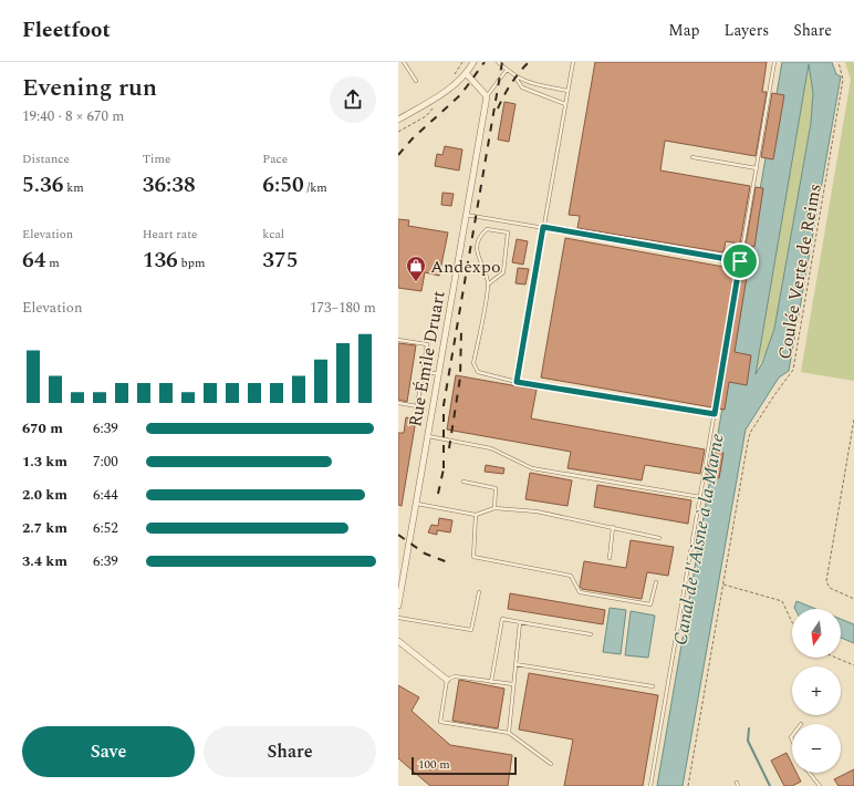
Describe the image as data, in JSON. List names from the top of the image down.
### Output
{
  "streets": {
    "street": ["Rue Émile Druart"],
    "path": ["Coulée Verte de Reims"]
  },
  "water": ["Canal de l'Aisne à la Marne"],
  "places": {
    "shop": ["Andexpo"]
  },
  "scale_bar": "100 m",
  "north": "bottom",
  "page": {
    "header": "Fleetfoot",
    "nav": ["Map", "Layers", "Share"],
    "heading": ["Evening run", "19:40 · 8 × 670 m"],
    "stats": [
      ["Distance", "5.36 km"],
      ["Time", "36:38"],
      ["Pace", "6:50 /km"],
      ["Elevation", "64 m"],
      ["Heart rate", "136 bpm"],
      ["kcal", "375"]
    ],
    "chart": ["Elevation", "173–180 m"],
    "list": [
      {
        "name": "670 m",
        "note": "6:39"
      },
      {
        "name": "1.3 km",
        "note": "7:00"
      },
      {
        "name": "2.0 km",
        "note": "6:44"
      },
      {
        "name": "2.7 km",
        "note": "6:52"
      },
      {
        "name": "3.4 km",
        "note": "6:39"
      }
    ],
    "map_buttons": ["+", "−"],
    "buttons": ["Save", "Share"],
    "scale": "100 m"
  }
}
